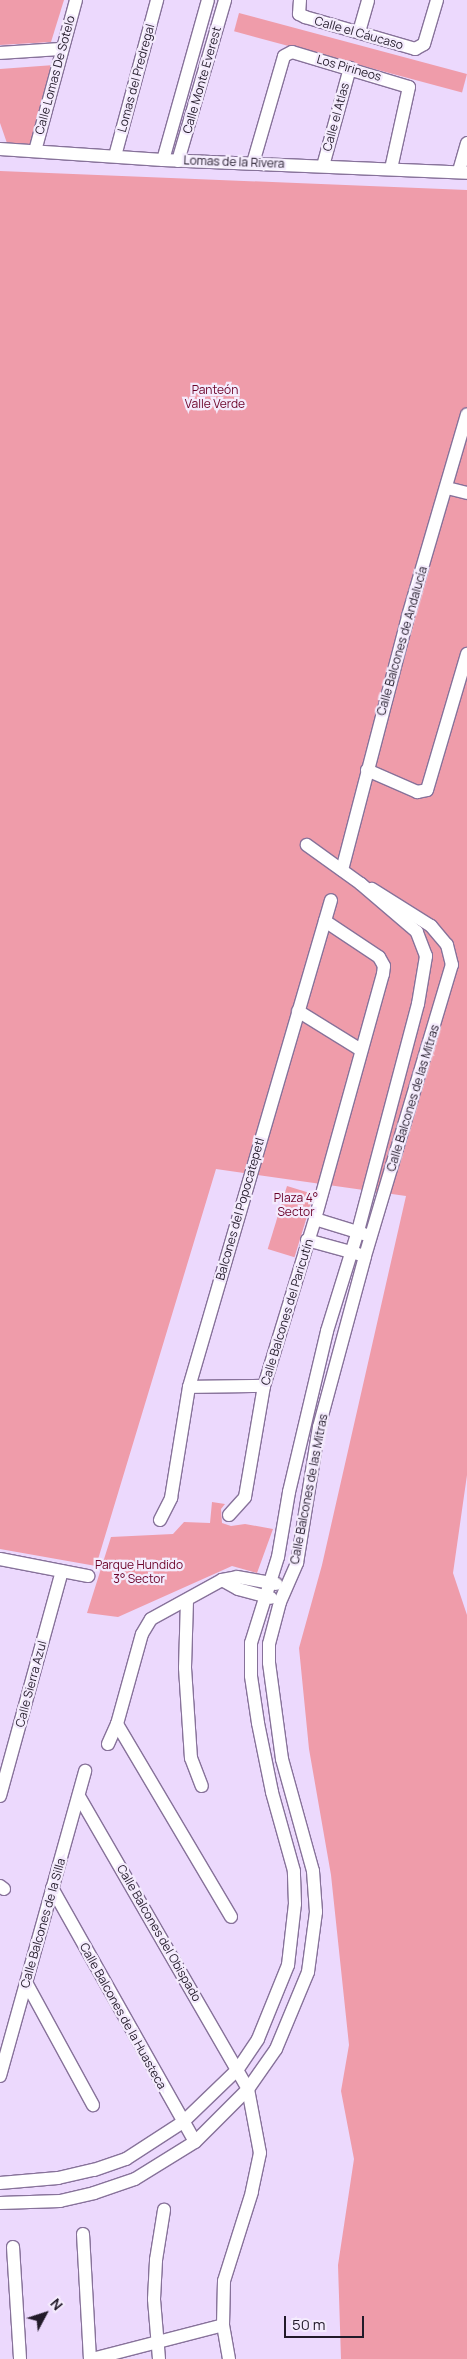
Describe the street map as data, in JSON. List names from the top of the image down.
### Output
{
  "streets": {
    "street": [
      "Calle el Cáucaso",
      "Los Pirineos",
      "Calle Lomas De Sotelo",
      "Lomas del Predregal",
      "Calle Monte Everest",
      "Calle el Atlas",
      "Lomas de la Rivera",
      "Calle Balcones de Andalucía",
      "Calle Balcones de las Mitras",
      "Balcones del Popocatepetl",
      "Calle Balcones del Paricutín",
      "Calle Sierra Azul",
      "Calle Balcones de la Silla",
      "Calle Balcones del Obispado",
      "Calle Balcones de la Huasteca"
    ]
  },
  "crossings": [
    ["Los Pirineos", "Calle el Atlas"],
    ["Los Pirineos", "Lomas de la Rivera"],
    ["Calle Lomas De Sotelo", "Lomas de la Rivera"],
    ["Lomas del Predregal", "Lomas de la Rivera"],
    ["Calle Monte Everest", "Lomas de la Rivera"],
    ["Calle el Atlas", "Lomas de la Rivera"],
    ["Calle Balcones de Andalucía", "Calle Balcones de las Mitras"],
    ["Calle Balcones de las Mitras", "Calle Balcones del Obispado"],
    ["Calle Balcones de las Mitras", "Calle Balcones de la Huasteca"],
    ["Balcones del Popocatepetl", "Calle Balcones del Paricutín"],
    ["Calle Balcones de la Silla", "Calle Balcones del Obispado"],
    ["Calle Balcones de la Silla", "Calle Balcones de la Huasteca"]
  ],
  "parks": ["Panteón Valle Verde", "Plaza 4° Sector", "Parque Hundido 3° Sector"],
  "scale_bar": "50 m",
  "north": "top right"
}
